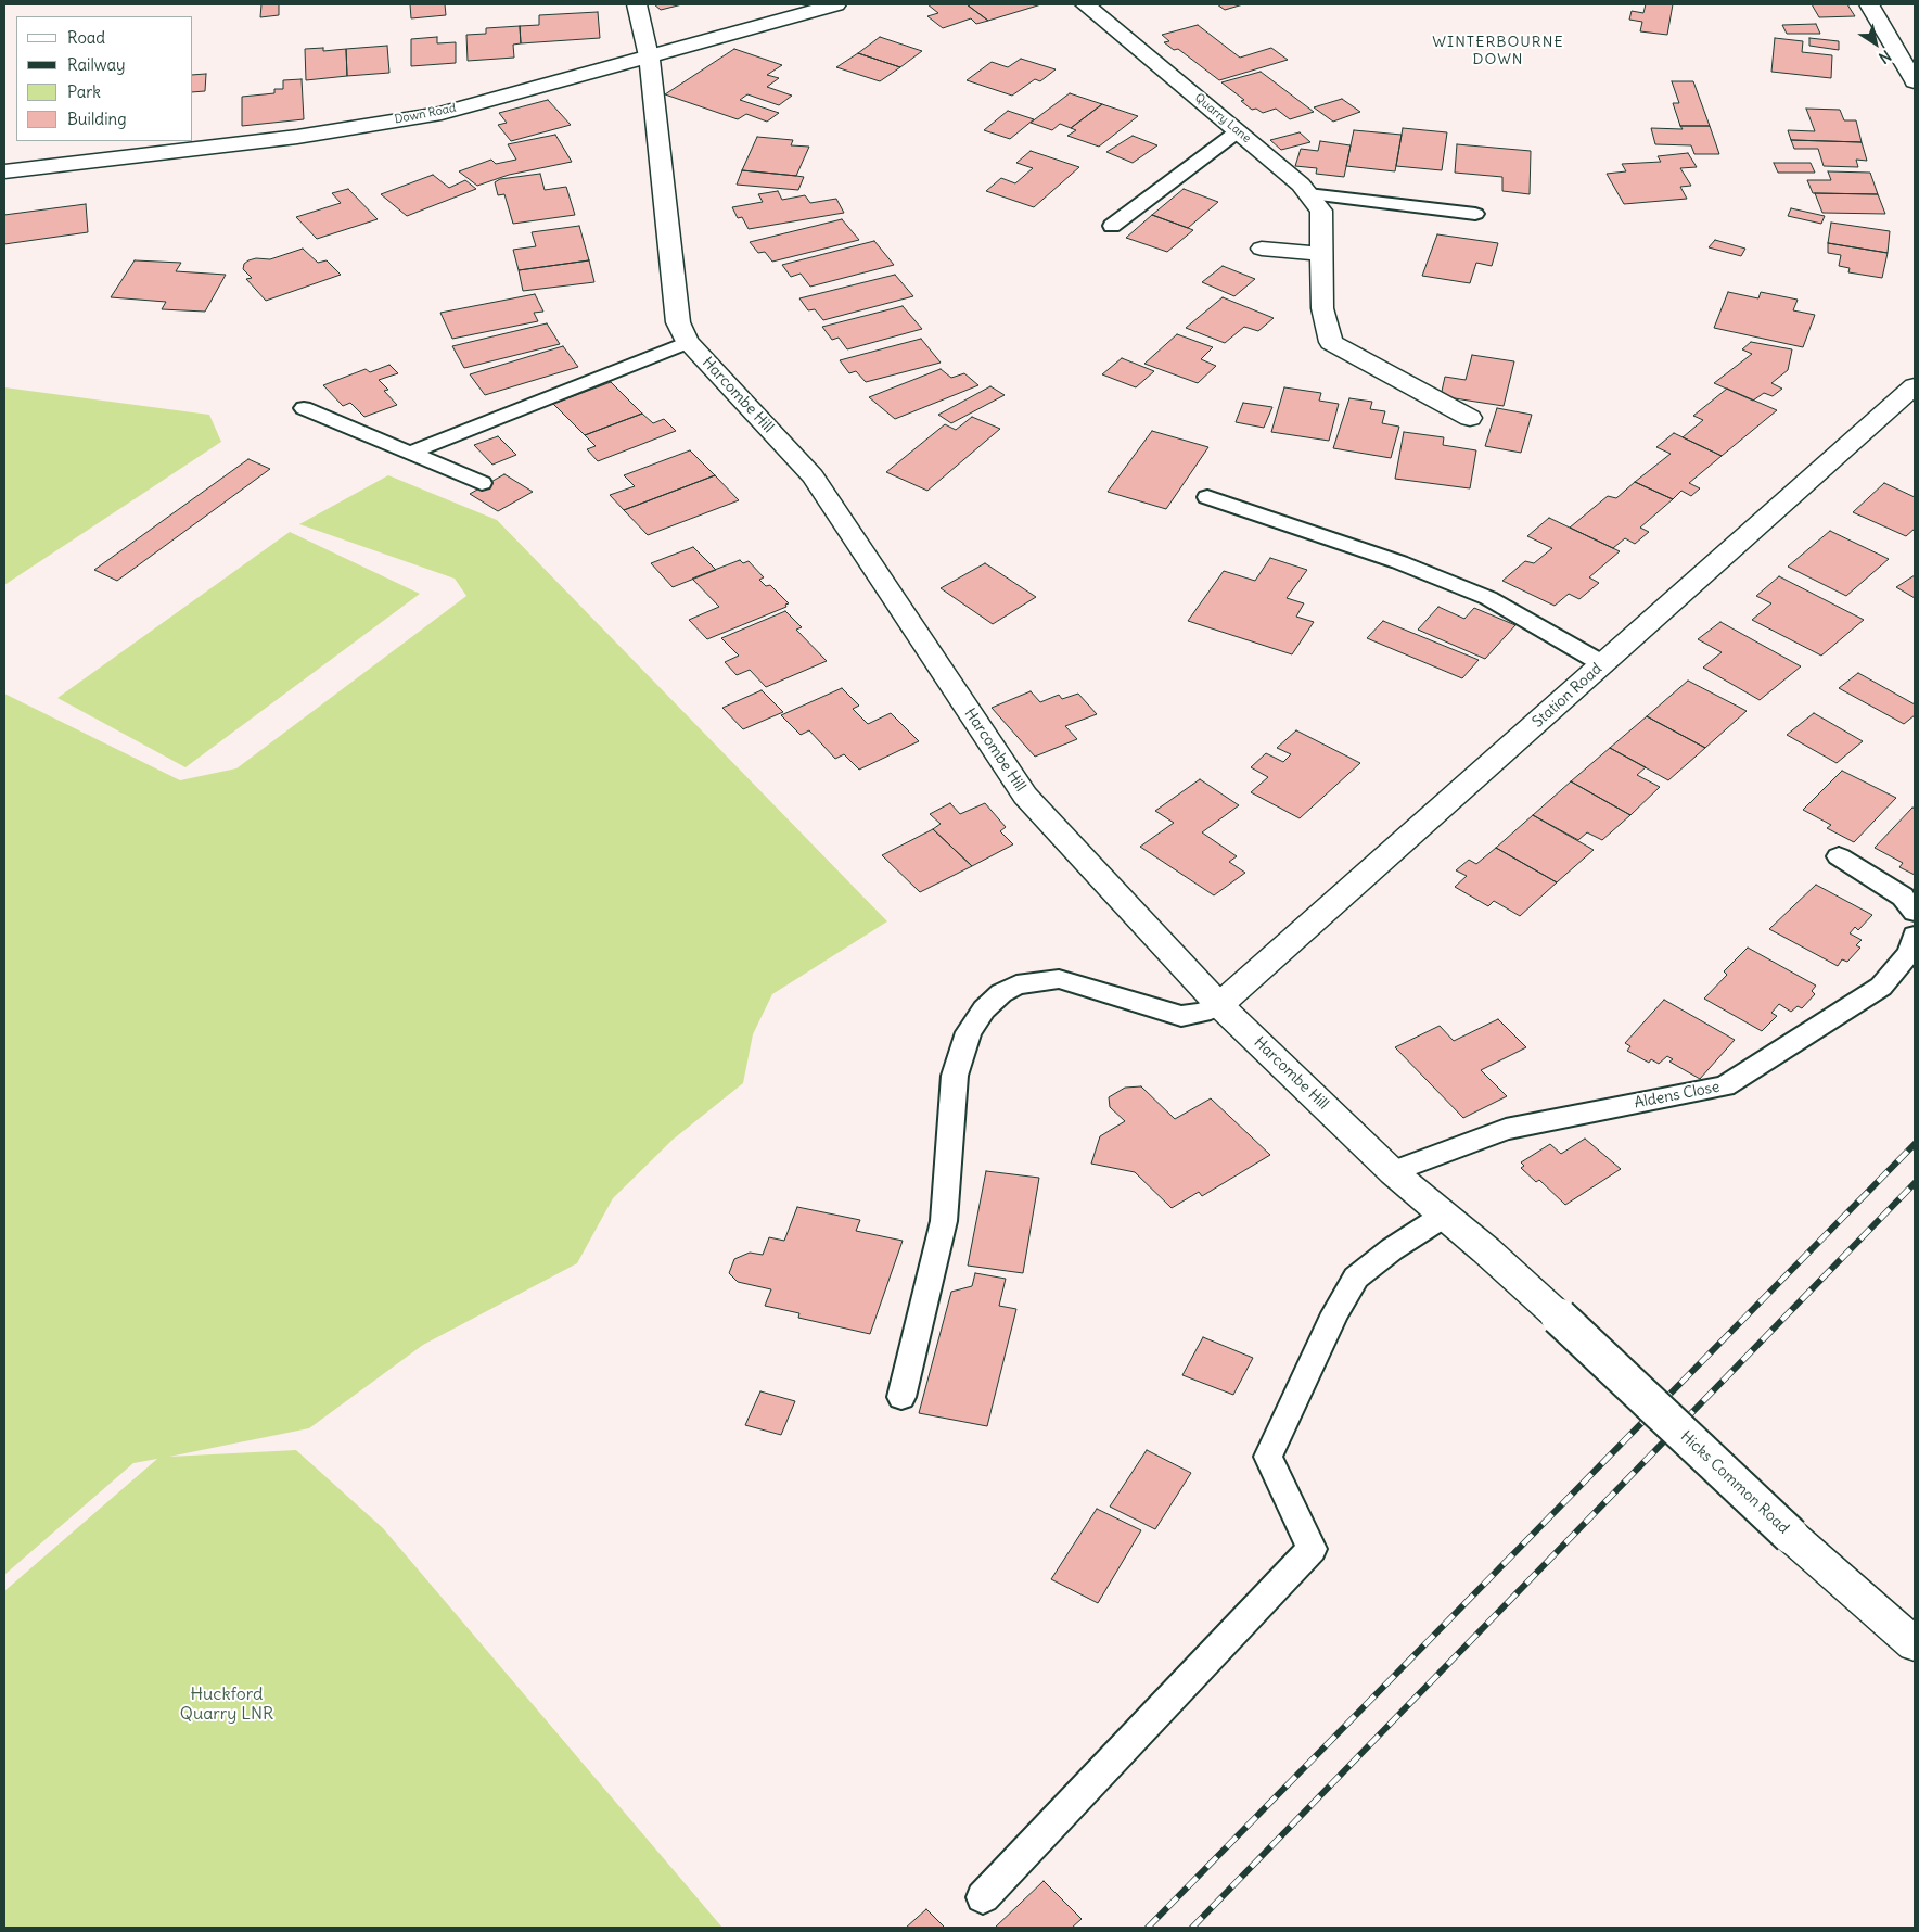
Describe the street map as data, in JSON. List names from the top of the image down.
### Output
{
  "streets": {
    "street": [
      "Down Road",
      "Quarry Lane",
      "Harcombe Hill",
      "Station Road",
      "Hicks Common Road"
    ],
    "lane": ["Aldens Close"]
  },
  "crossings": [
    ["Down Road", "Harcombe Hill"],
    ["Harcombe Hill", "Station Road"],
    ["Harcombe Hill", "Aldens Close"],
    ["Harcombe Hill", "Hicks Common Road"]
  ],
  "districts": ["WINTERBOURNE DOWN"],
  "parks": ["Huckford Quarry LNR"],
  "legend": [
    "Road",
    "Railway",
    "Park",
    "Building"
  ],
  "north": "bottom right"
}
